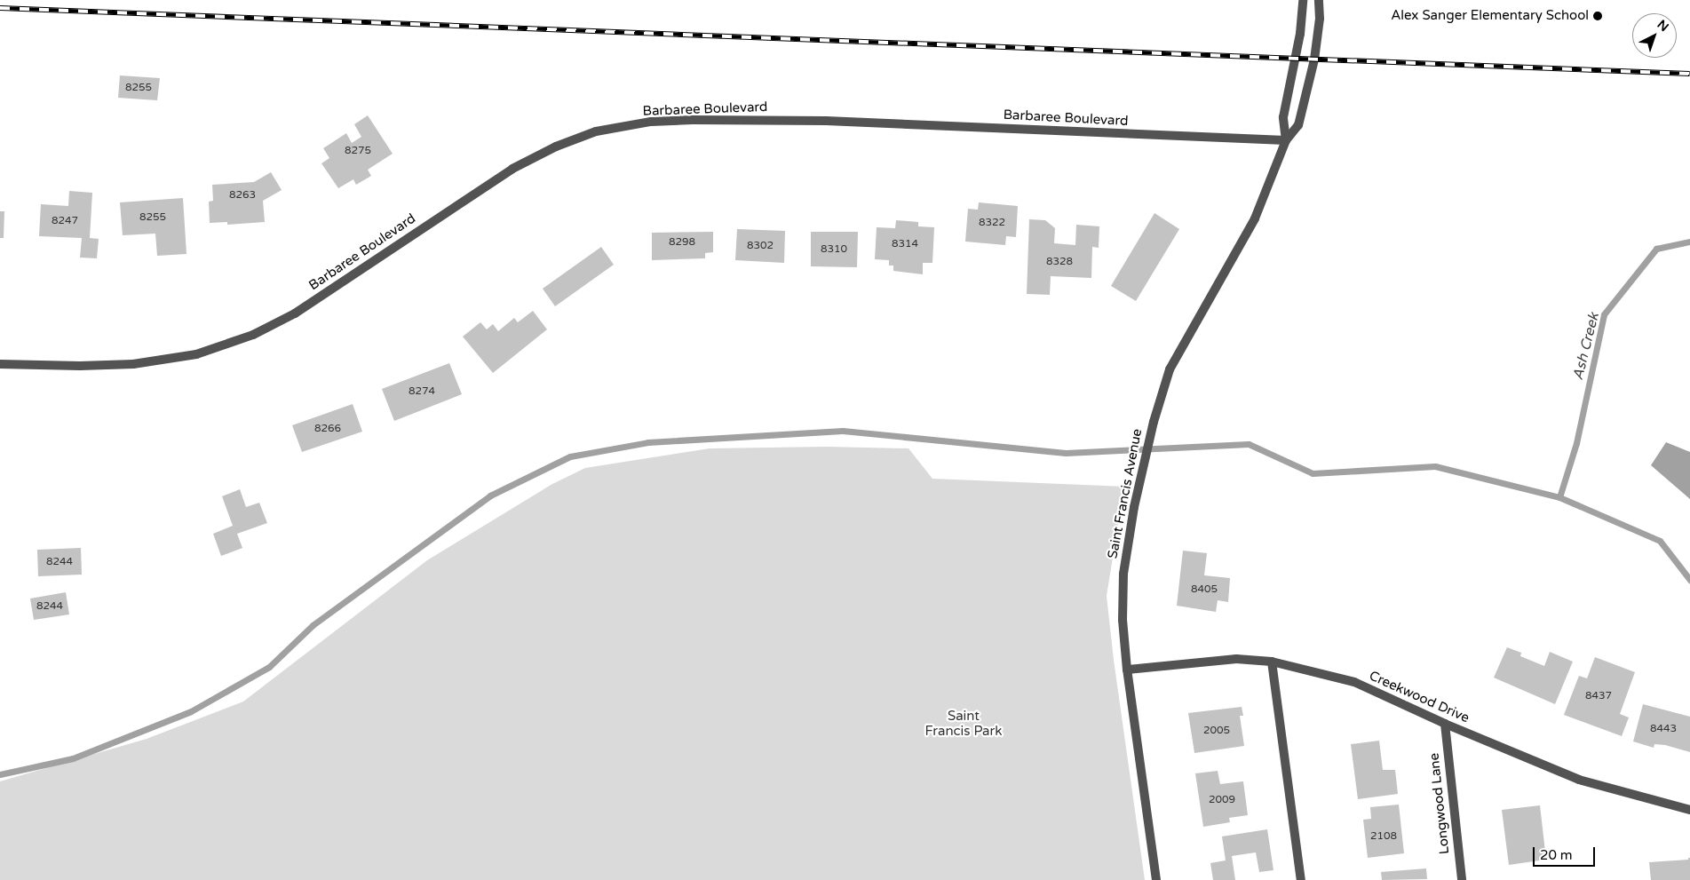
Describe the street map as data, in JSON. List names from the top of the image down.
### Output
{
  "streets": {
    "street": [
      "Barbaree Boulevard",
      "Saint Francis Avenue",
      "Creekwood Drive",
      "Longwood Lane"
    ]
  },
  "crossings": [
    ["Barbaree Boulevard", "Saint Francis Avenue"],
    ["Saint Francis Avenue", "Creekwood Drive"],
    ["Creekwood Drive", "Longwood Lane"]
  ],
  "water": ["Ash Creek"],
  "parks": ["Saint Francis Park"],
  "places": ["Alex Sanger Elementary School"],
  "house_numbers": [
    "8255",
    "8275",
    "8263",
    "8255",
    "8247",
    "8322",
    "8298",
    "8314",
    "8302",
    "8310",
    "8328",
    "8274",
    "8266",
    "8244",
    "8405",
    "8244",
    "8437",
    "8443",
    "2005",
    "2009",
    "2108"
  ],
  "scale_bar": "20 m",
  "north": "top right"
}
